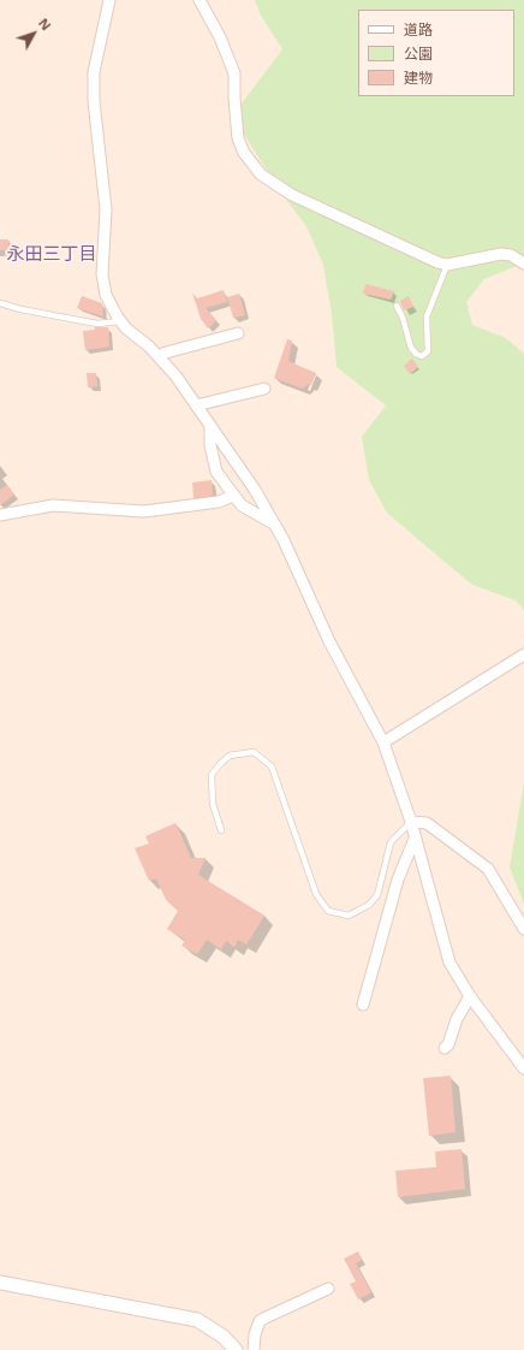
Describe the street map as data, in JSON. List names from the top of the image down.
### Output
{
  "districts": ["永田三丁目"],
  "legend": ["道路", "公園", "建物"],
  "north": "top right"
}
